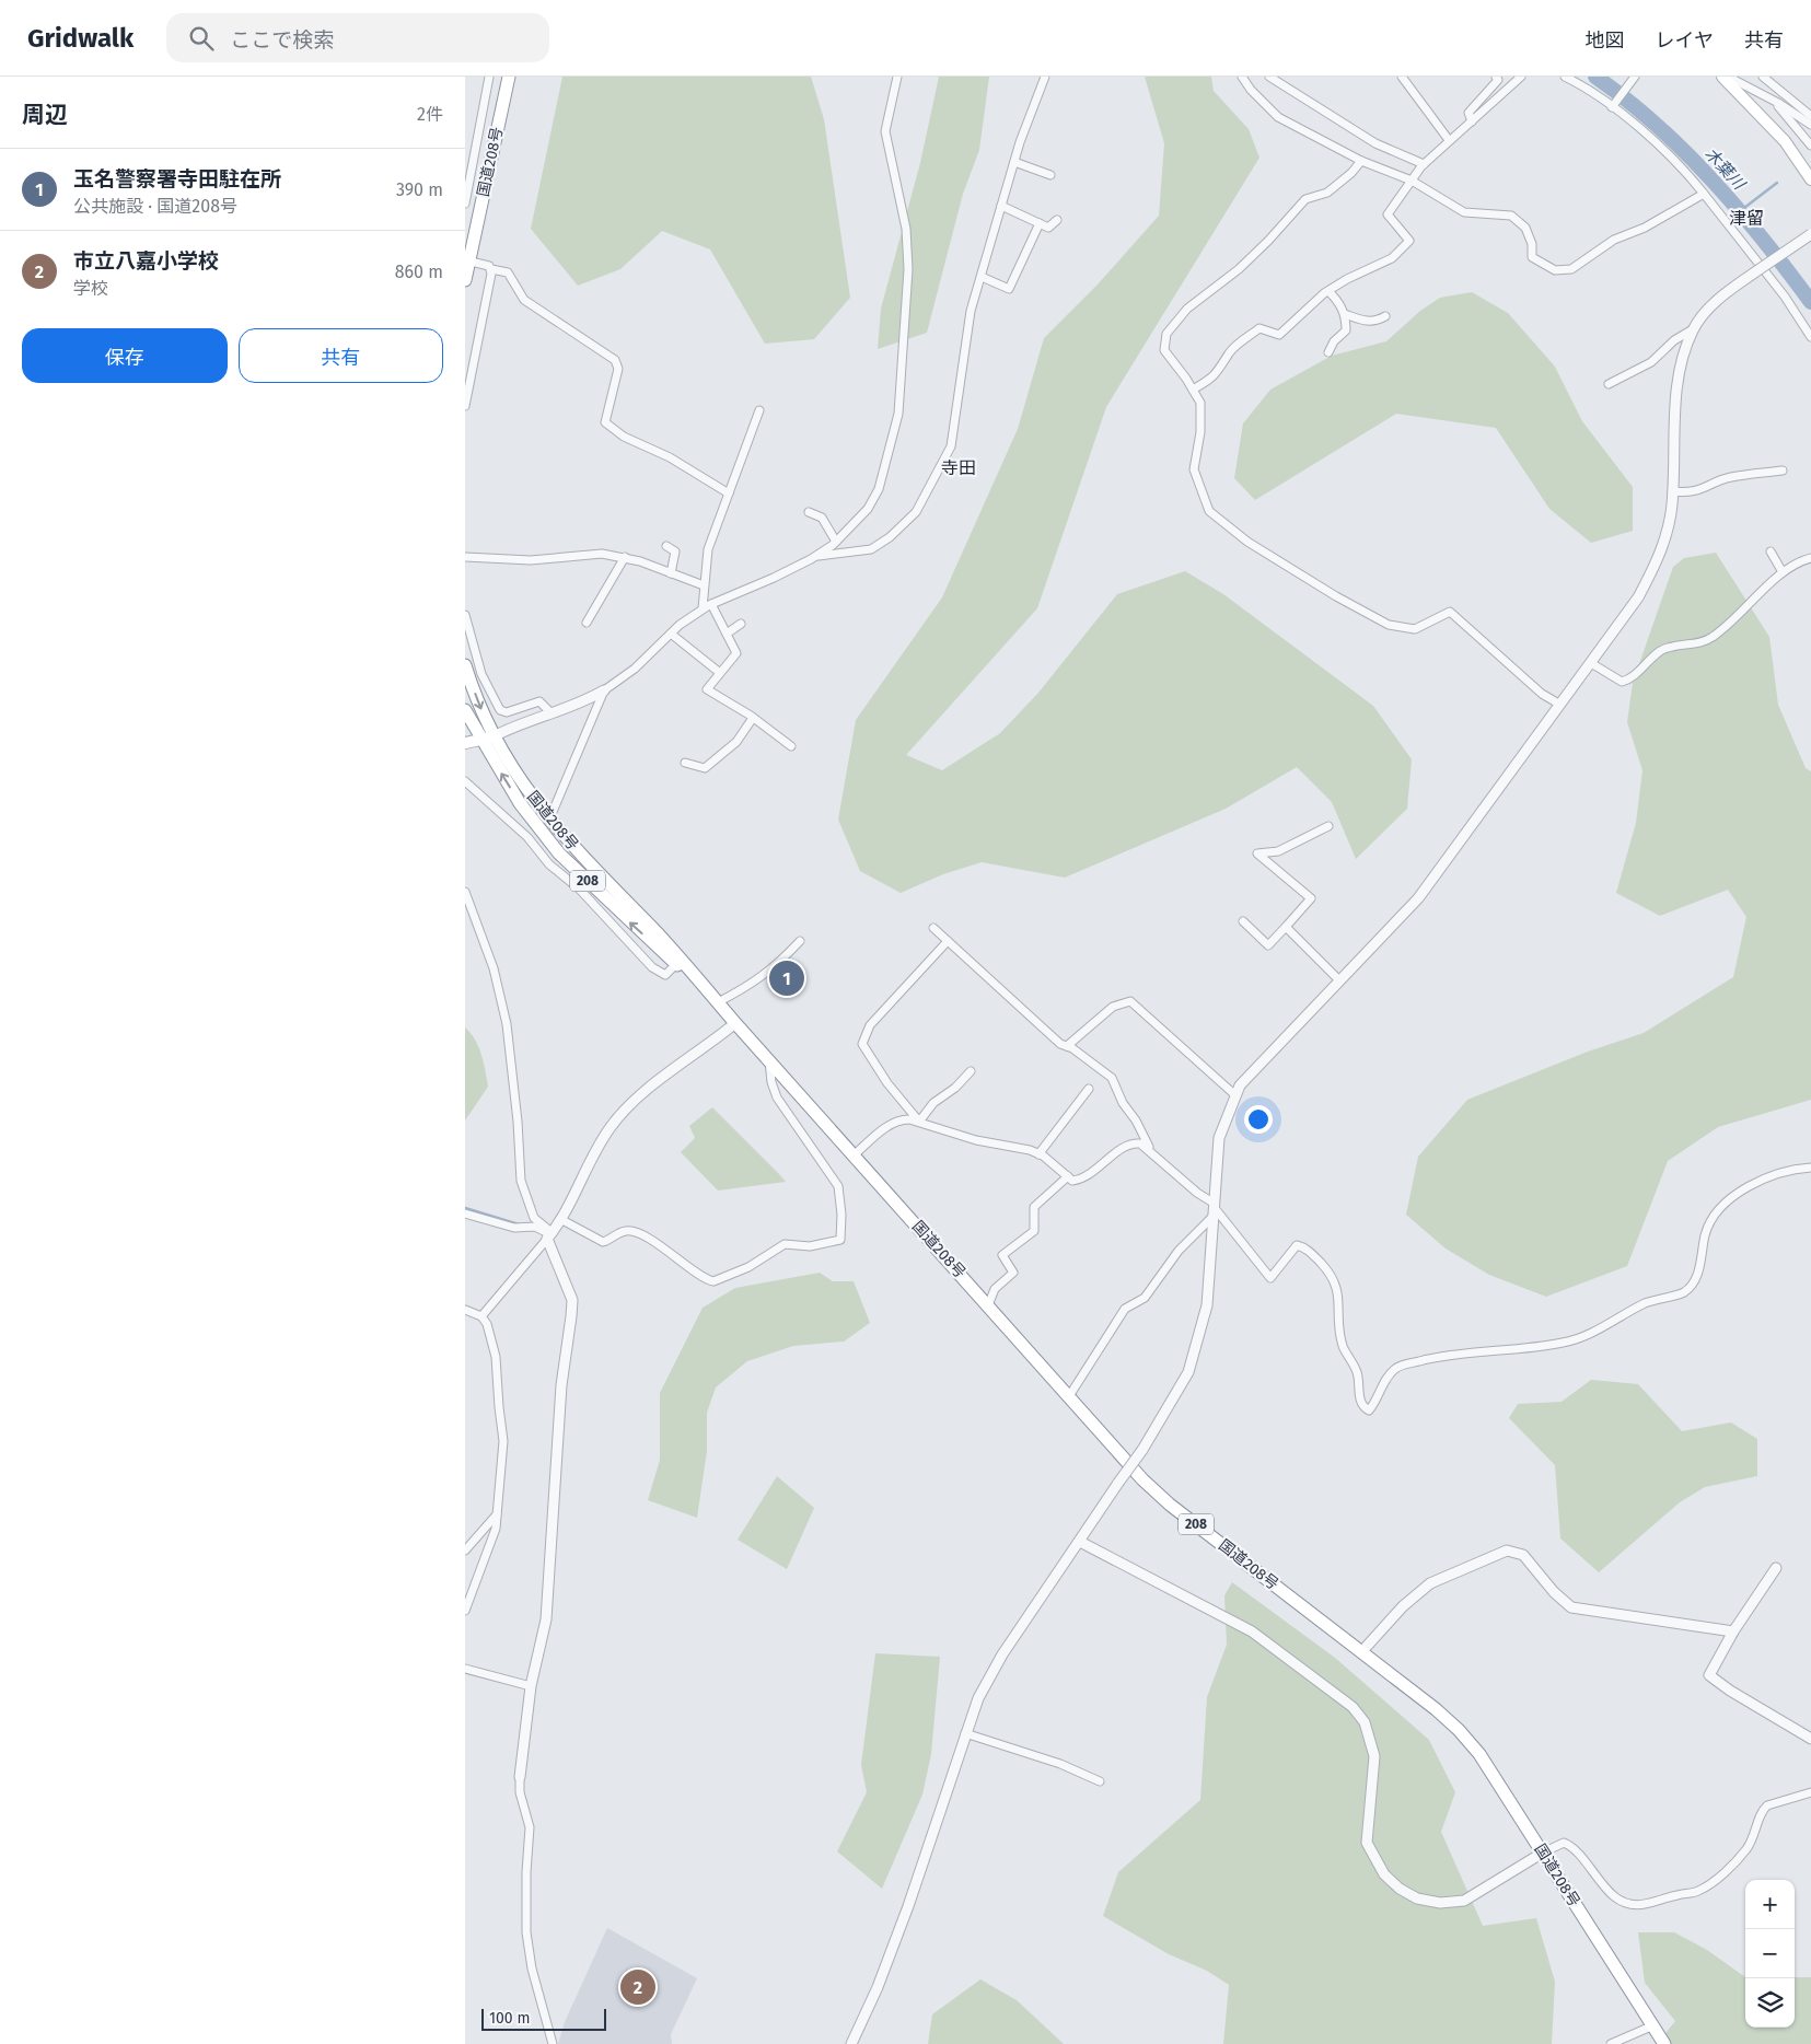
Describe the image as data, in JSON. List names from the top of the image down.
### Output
{
  "streets": {
    "highway": ["国道208号", "208"]
  },
  "districts": ["津留", "寺田"],
  "water": ["木葉川"],
  "scale_bar": "100 m",
  "page": {
    "header": "Gridwalk",
    "search": "ここで検索",
    "nav": ["地図", "レイヤ", "共有"],
    "heading": ["周辺", "2件"],
    "list": [
      {
        "mark": "1",
        "name": "玉名警察署寺田駐在所",
        "note": "公共施設 · 国道208号",
        "value": "390 m"
      },
      {
        "mark": "2",
        "name": "市立八嘉小学校",
        "note": "学校",
        "value": "860 m"
      }
    ],
    "buttons": ["保存", "共有"],
    "pins": ["1", "2"],
    "map_buttons": ["+", "−"],
    "scale": "100 m"
  }
}
